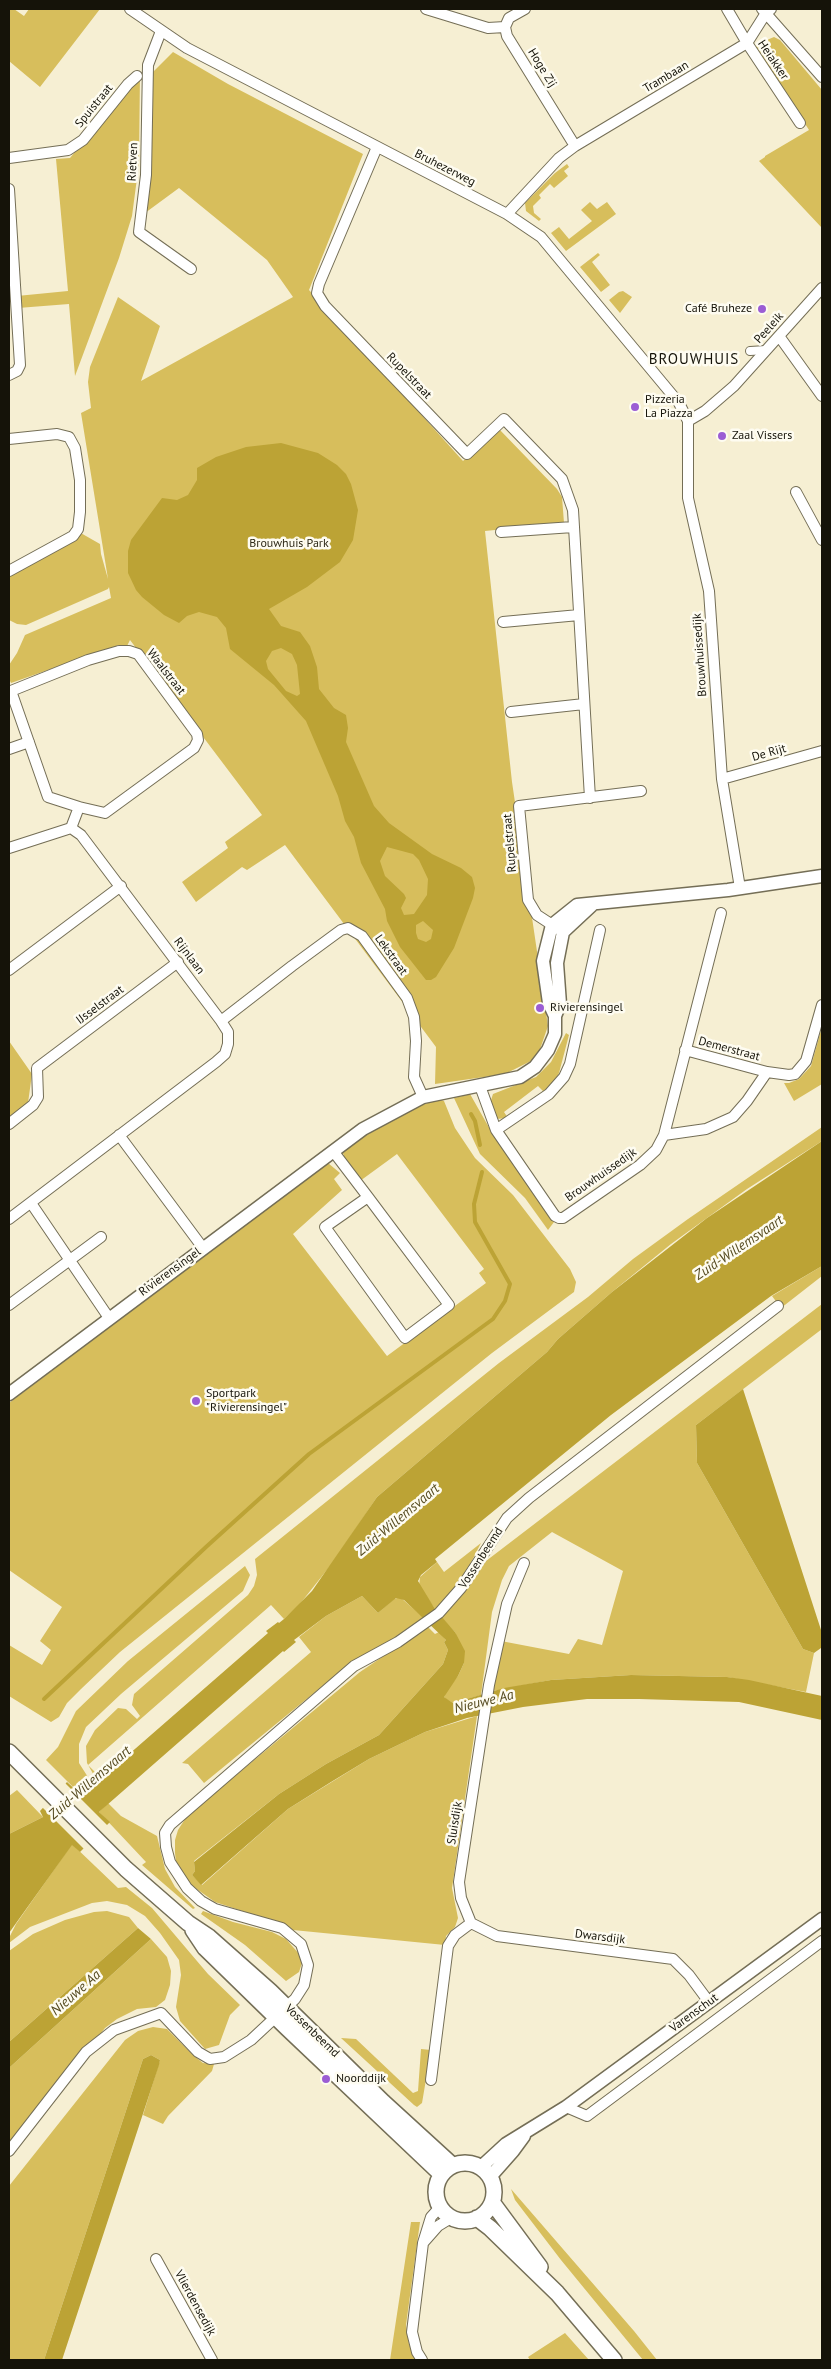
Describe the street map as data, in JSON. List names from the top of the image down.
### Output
{
  "streets": {
    "main road": ["Vossenbeemd"],
    "street": [
      "Heiakker",
      "Hoge Zij",
      "Trambaan",
      "Spuistraat",
      "Rietven",
      "Bruhezerweg",
      "Peeleik",
      "Rupelstraat",
      "Brouwhuissedijk",
      "Waalstraat",
      "De Rijt",
      "Lekstraat",
      "Rijnlaan",
      "IJsselstraat",
      "Demerstraat",
      "Rivierensingel",
      "Sluisdijk",
      "Dwarsdijk",
      "Varenschut",
      "Vlierdensedijk"
    ]
  },
  "crossings": [
    ["Heiakker", "Trambaan"],
    ["Hoge Zij", "Trambaan"],
    ["Trambaan", "Bruhezerweg"],
    ["Rietven", "Bruhezerweg"],
    ["Bruhezerweg", "Peeleik"],
    ["Bruhezerweg", "Rupelstraat"],
    ["Bruhezerweg", "Brouwhuissedijk"],
    ["Peeleik", "Brouwhuissedijk"],
    ["Rupelstraat", "Rivierensingel"],
    ["Brouwhuissedijk", "De Rijt"],
    ["Brouwhuissedijk", "Demerstraat"],
    ["Brouwhuissedijk", "Rivierensingel"],
    ["Lekstraat", "Rijnlaan"],
    ["Lekstraat", "Rivierensingel"],
    ["Rijnlaan", "IJsselstraat"],
    ["Vossenbeemd", "Varenschut"],
    ["Sluisdijk", "Dwarsdijk"],
    ["Dwarsdijk", "Varenschut"]
  ],
  "districts": ["BROUWHUIS"],
  "water": ["Zuid-Willemsvaart", "Nieuwe Aa"],
  "parks": ["Brouwhuis Park"],
  "places": [
    "Café Bruheze",
    "Pizzeria La Piazza",
    "Zaal Vissers",
    "Rivierensingel",
    "Sportpark \"Rivierensingel\"",
    "Noorddijk"
  ]
}
